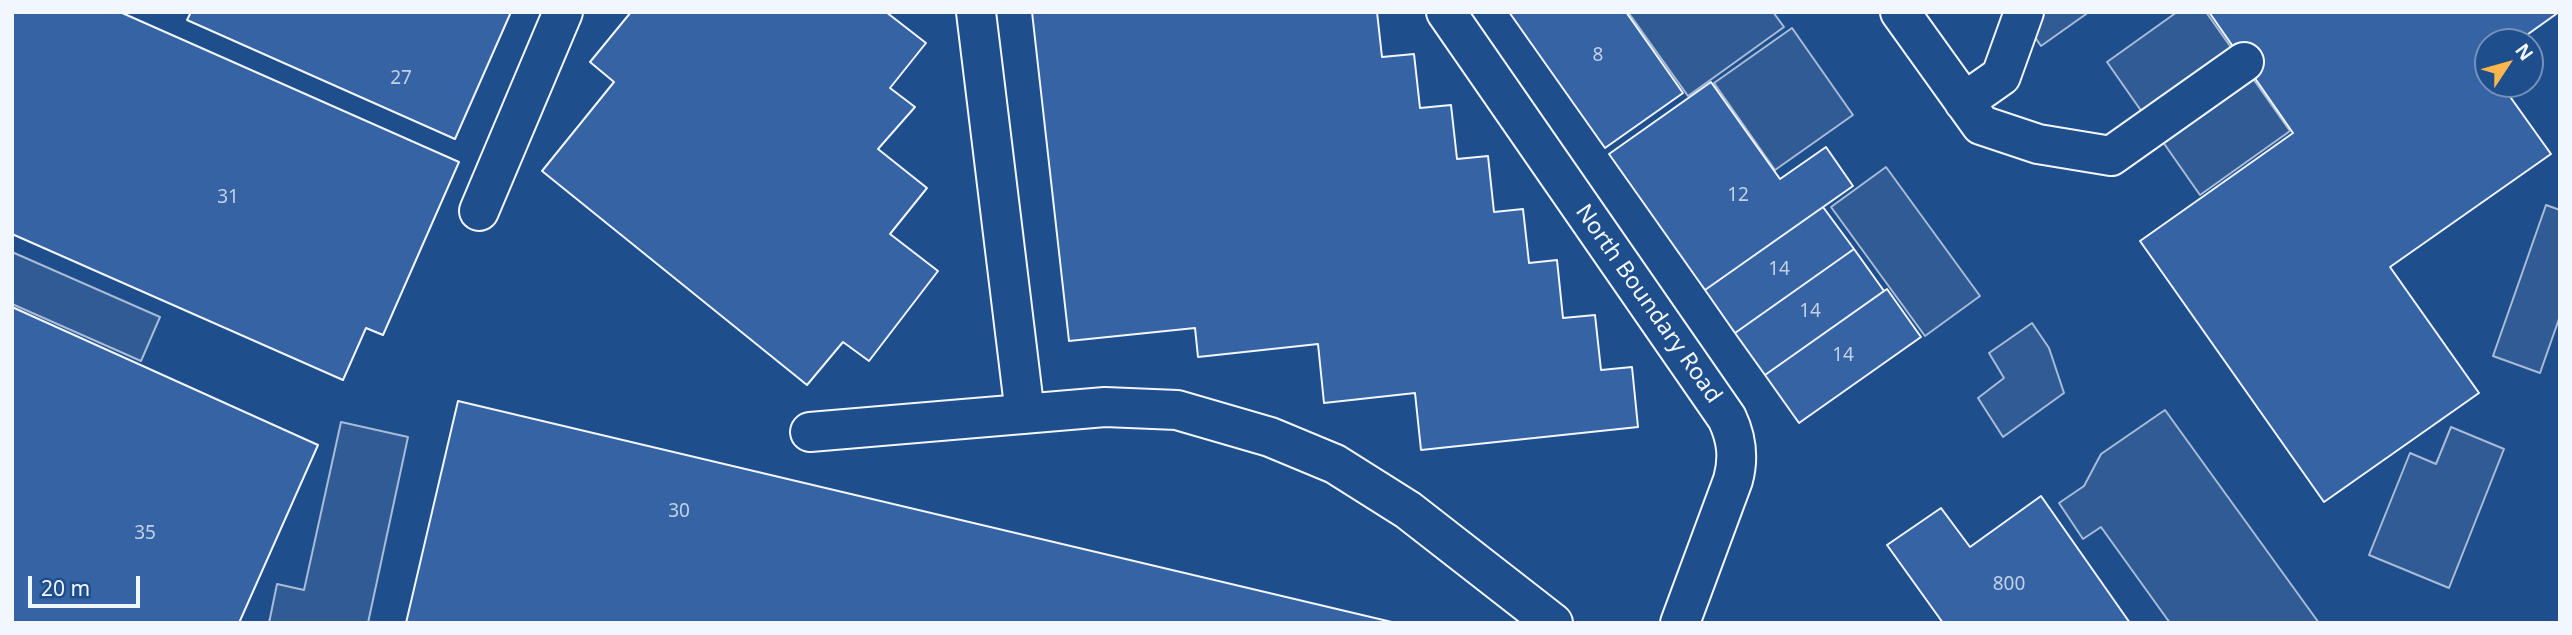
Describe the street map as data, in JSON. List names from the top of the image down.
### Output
{
  "streets": {
    "street": ["North Boundary Road"]
  },
  "house_numbers": [
    "8",
    "27",
    "12",
    "31",
    "14",
    "14",
    "14",
    "30",
    "35",
    "800"
  ],
  "scale_bar": "20 m",
  "north": "top right"
}
